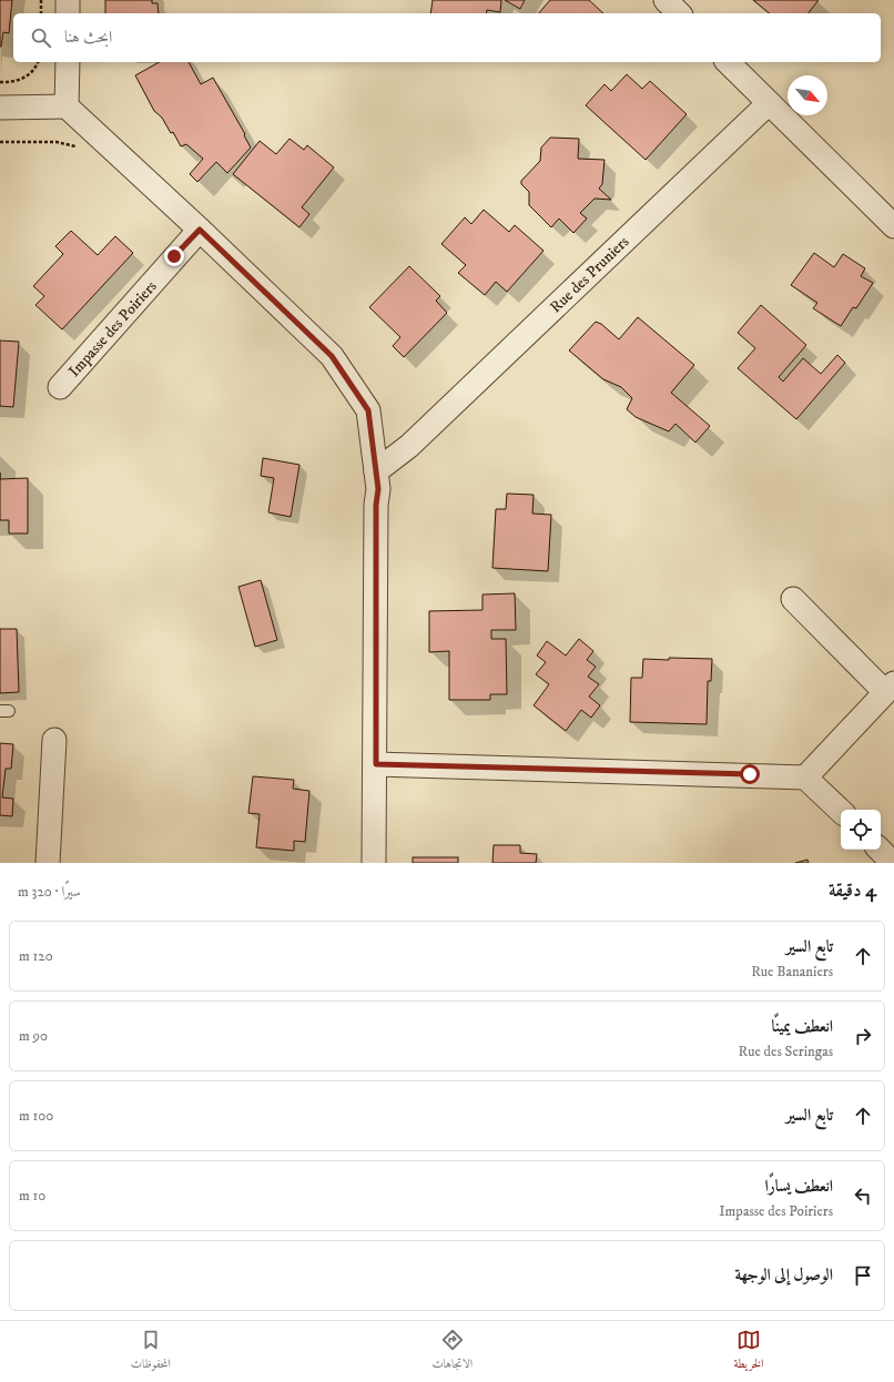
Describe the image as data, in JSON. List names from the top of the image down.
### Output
{
  "streets": {
    "street": ["Rue des Pruniers", "Impasse des Poiriers"]
  },
  "north": "bottom right",
  "page": {
    "search": "ابحث هنا",
    "heading": ["4 دقيقة", "سيرًا · 320 m"],
    "list": [
      ["تابع السير", "Rue Bananiers", "120 m"],
      ["انعطف يمينًا", "Rue des Seringas", "90 m"],
      ["تابع السير", "100 m"],
      ["انعطف يسارًا", "Impasse des Poiriers", "10 m"],
      "الوصول إلى الوجهة"
    ],
    "nav": ["الخريطة", "الاتجاهات", "المحفوظات"]
  }
}
